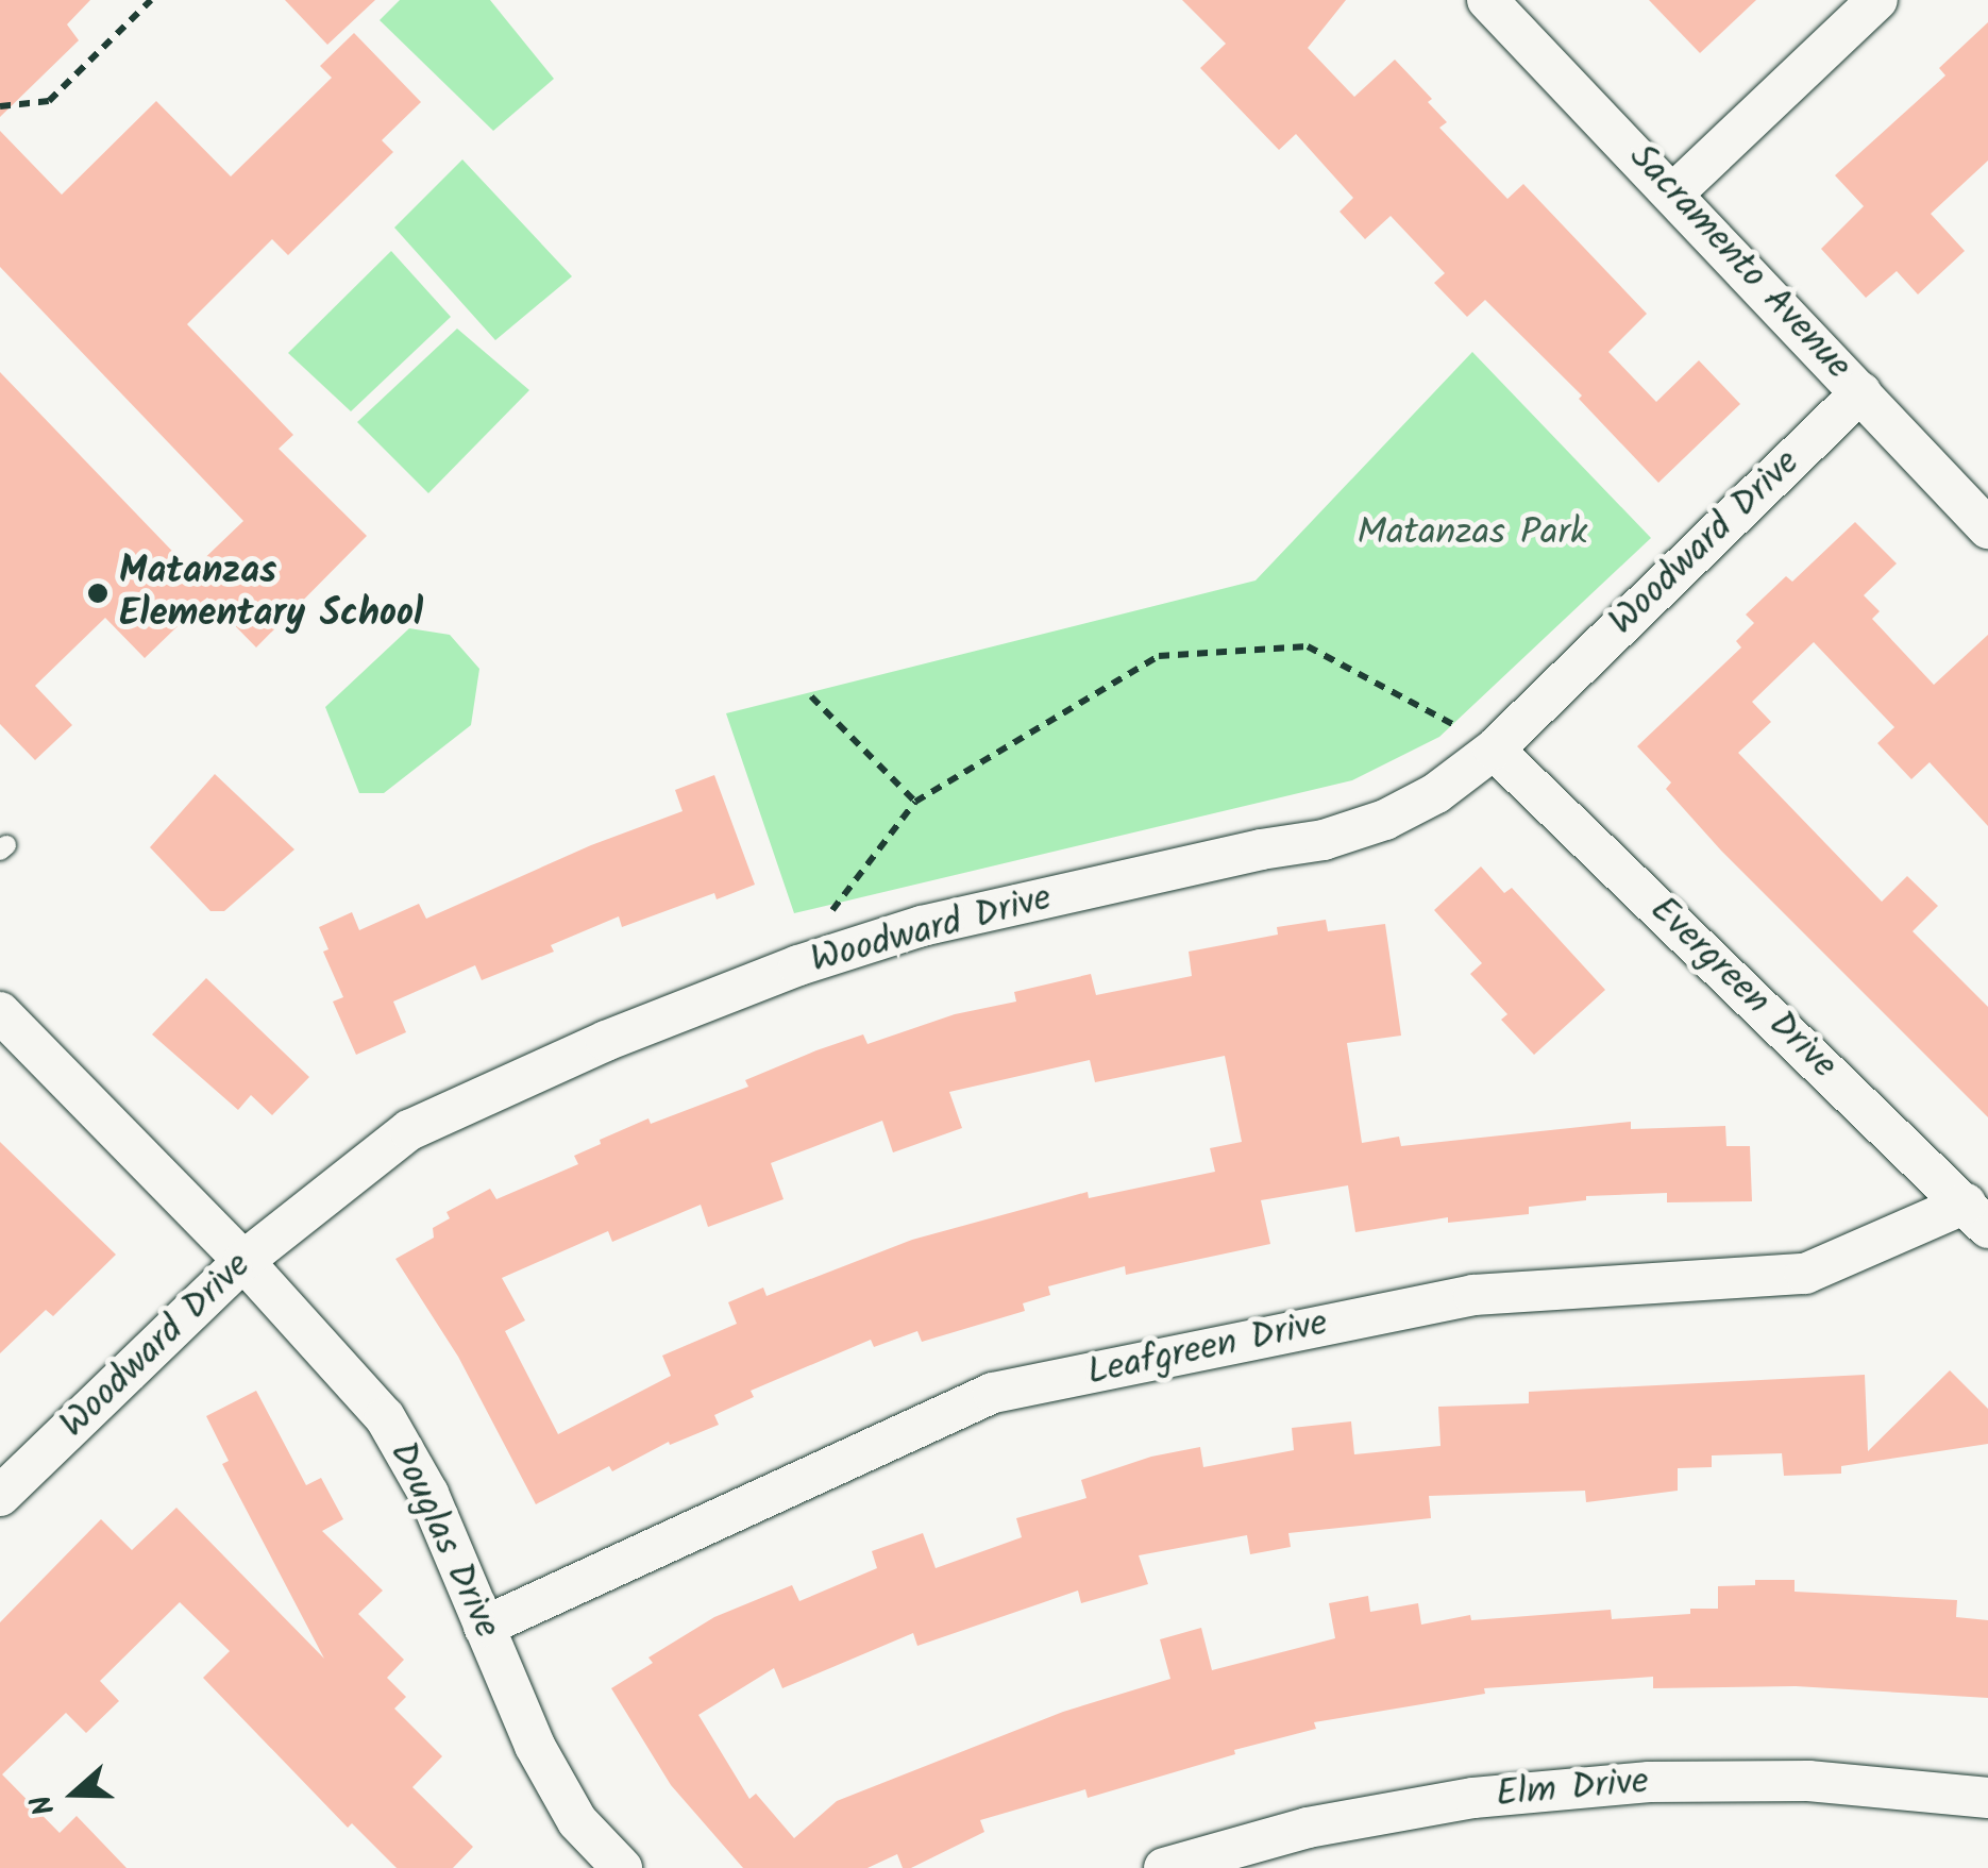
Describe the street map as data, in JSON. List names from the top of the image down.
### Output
{
  "streets": {
    "street": [
      "Sacramento Avenue",
      "Woodward Drive",
      "Evergreen Drive",
      "Leafgreen Drive",
      "Douglas Drive",
      "Elm Drive"
    ]
  },
  "crossings": [
    ["Sacramento Avenue", "Woodward Drive"],
    ["Woodward Drive", "Evergreen Drive"],
    ["Woodward Drive", "Douglas Drive"],
    ["Evergreen Drive", "Leafgreen Drive"],
    ["Leafgreen Drive", "Douglas Drive"]
  ],
  "parks": ["Matanzas Park"],
  "places": ["Matanzas Elementary School"],
  "north": "left"
}
